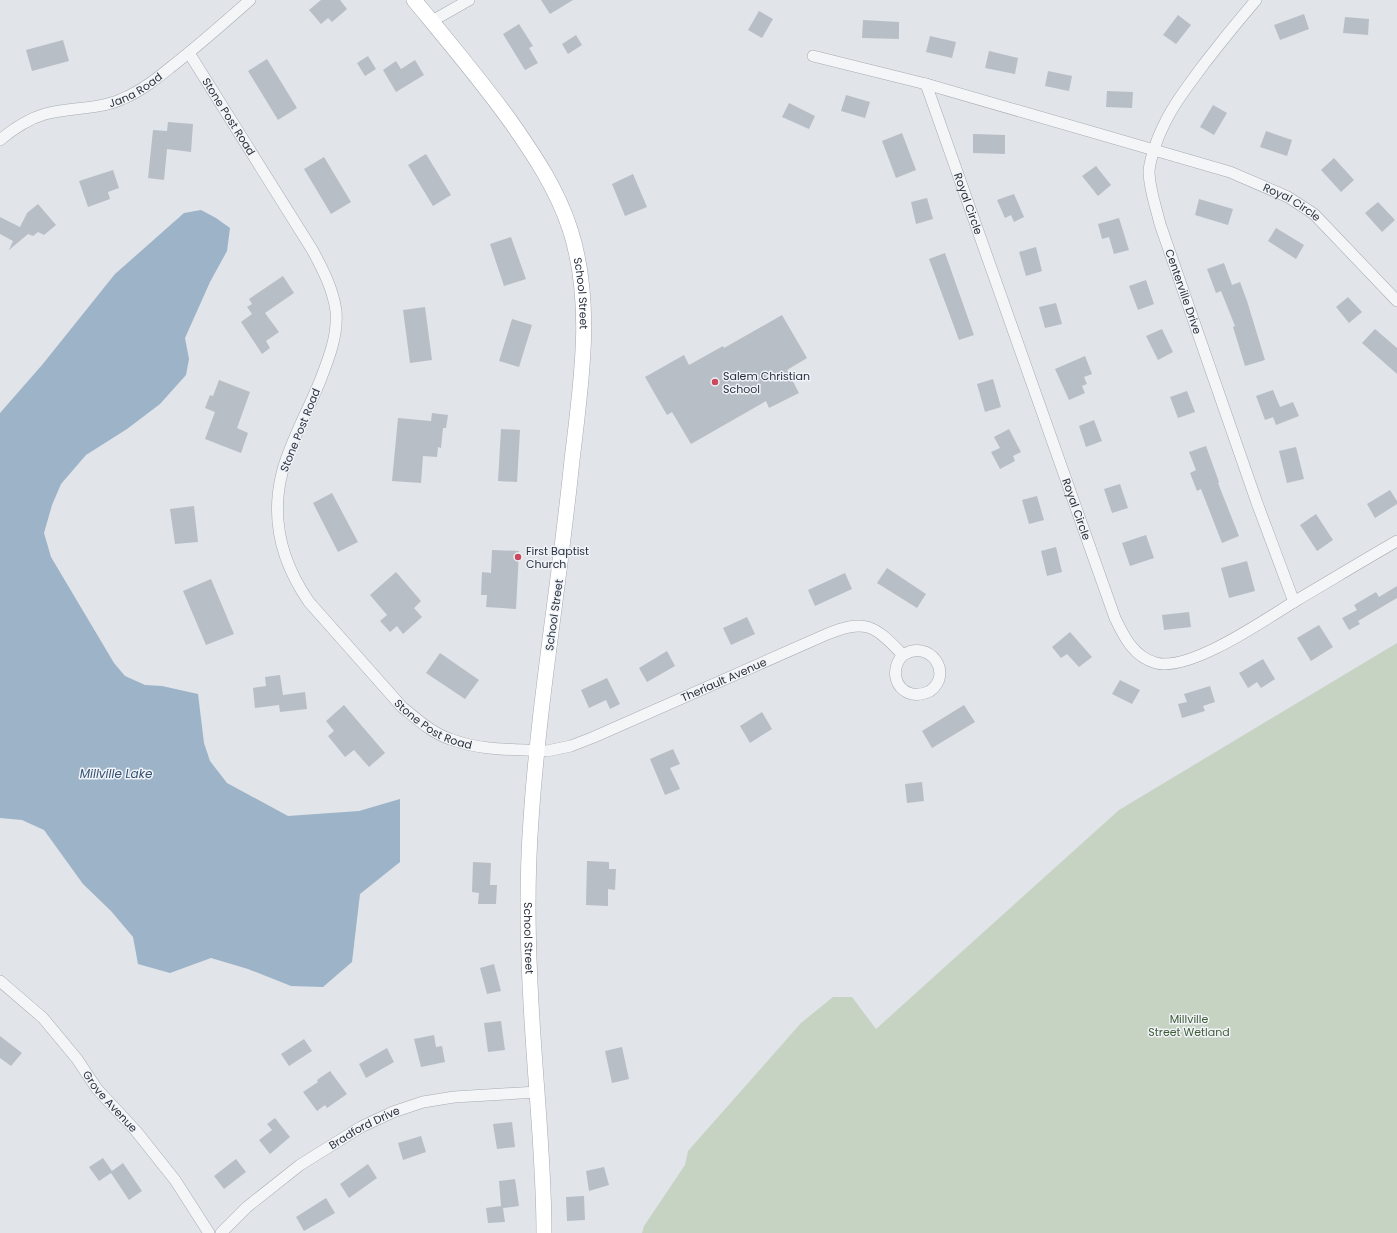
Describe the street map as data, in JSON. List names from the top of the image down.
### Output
{
  "streets": {
    "street": [
      "Jana Road",
      "Stone Post Road",
      "Royal Circle",
      "Centerville Drive",
      "School Street",
      "Theriault Avenue",
      "Grove Avenue",
      "Bradford Drive"
    ]
  },
  "crossings": [
    ["Jana Road", "Stone Post Road"],
    ["Stone Post Road", "School Street"],
    ["Stone Post Road", "Theriault Avenue"],
    ["Royal Circle", "Centerville Drive"],
    ["School Street", "Theriault Avenue"],
    ["School Street", "Bradford Drive"]
  ],
  "water": ["Millville Lake"],
  "parks": ["Millville Street Wetland"],
  "places": ["Salem Christian School", "First Baptist Church"]
}
